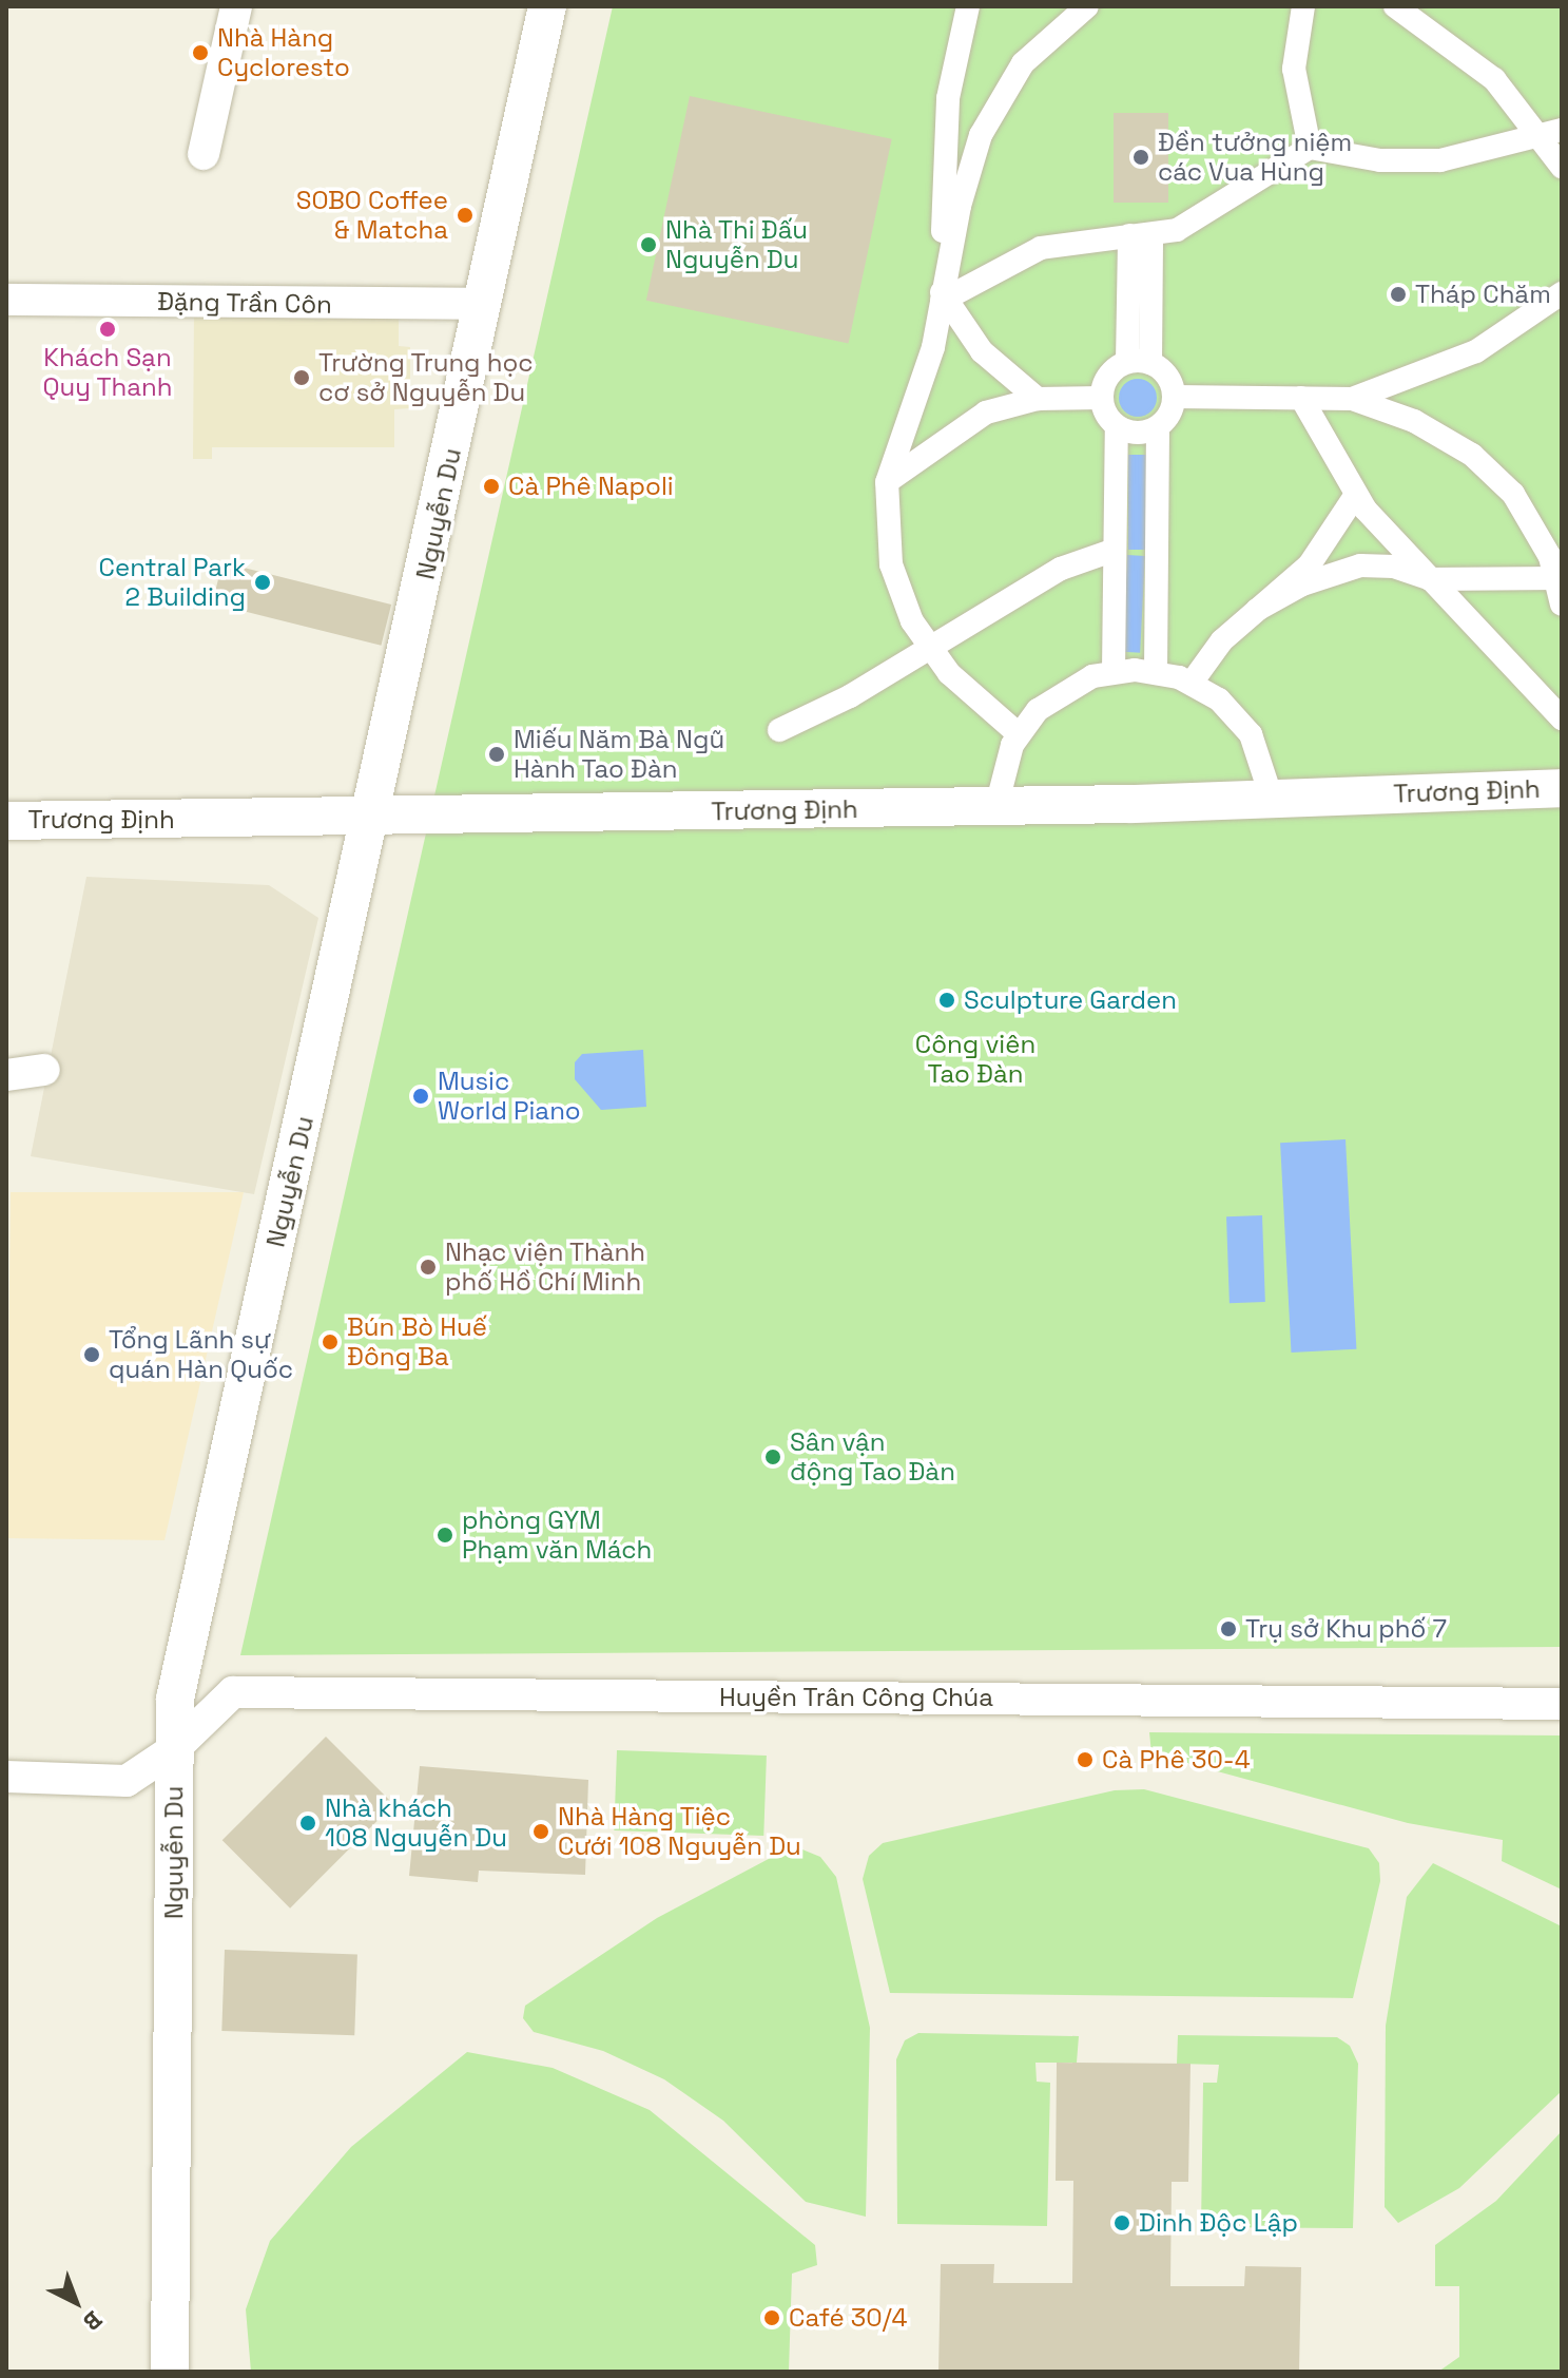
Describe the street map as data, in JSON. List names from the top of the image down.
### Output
{
  "streets": {
    "street": [
      "Đặng Trần Côn",
      "Nguyễn Du",
      "Trương Định",
      "Huyền Trân Công Chúa"
    ]
  },
  "crossings": [
    ["Đặng Trần Côn", "Nguyễn Du"],
    ["Nguyễn Du", "Trương Định"],
    ["Nguyễn Du", "Huyền Trân Công Chúa"]
  ],
  "parks": ["Công viên Tao Đàn"],
  "places": [
    "Nhà Hàng Cycloresto",
    "Đền tưởng niệm các Vua Hùng",
    "SOBO Coffee & Matcha",
    "Nhà Thi Đấu Nguyễn Du",
    "Tháp Chăm",
    "Khách Sạn Quy Thanh",
    "Trường Trung học cơ sở Nguyễn Du",
    "Cà Phê Napoli",
    "Central Park 2 Building",
    "Miếu Năm Bà Ngũ Hành Tao Đàn",
    "Sculpture Garden",
    "Music World Piano",
    "Nhạc viện Thành phố Hồ Chí Minh",
    "Bún Bò Huế Đông Ba",
    "Tổng Lãnh sự quán Hàn Quốc",
    "Sân vận động Tao Đàn",
    "phòng GYM Phạm văn Mách",
    "Trụ sở Khu phố 7",
    "Cà Phê 30-4",
    "Nhà khách 108 Nguyễn Du",
    "Nhà Hàng Tiệc Cưới 108 Nguyễn Du",
    "Dinh Độc Lập",
    "Café 30/4"
  ],
  "north": "bottom right"
}
